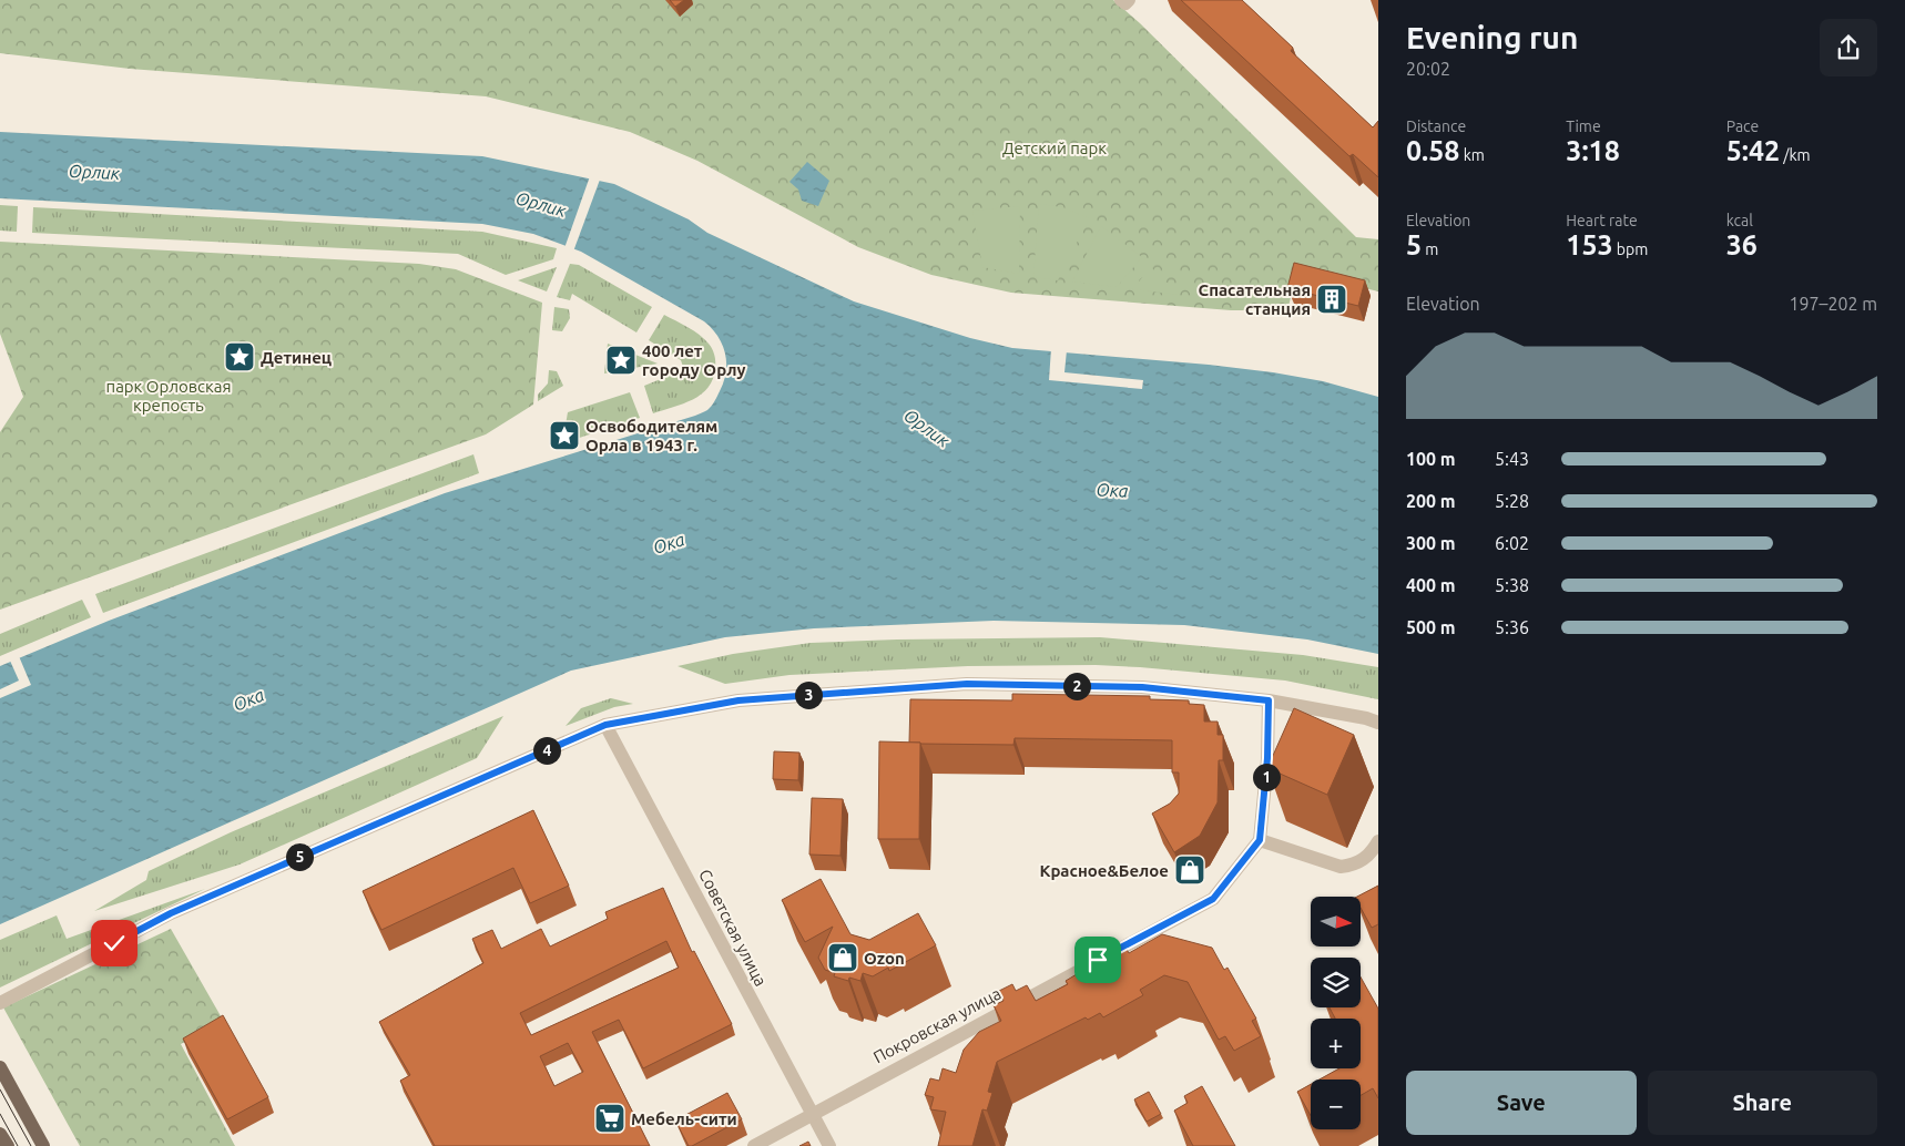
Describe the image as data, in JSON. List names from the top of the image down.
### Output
{
  "streets": {
    "street": ["Советская улица", "Покровская улица"]
  },
  "crossings": [
    ["Советская улица", "Покровская улица"]
  ],
  "water": ["Орлик", "Ока"],
  "parks": ["Детский парк", "парк Орловская крепость"],
  "places": {
    "building": ["Спасательная станция"],
    "place": ["Детинец", "400 лет городу Орлу", "Освободителям Орла в 1943 г."],
    "shop": ["Красное&Белое", "Ozon"],
    "supermarket": ["Мебель-сити"]
  },
  "north": "right",
  "page": {
    "heading": ["Evening run", "20:02"],
    "stats": [
      ["Distance", "0.58 km"],
      ["Time", "3:18"],
      ["Pace", "5:42 /km"],
      ["Elevation", "5 m"],
      ["Heart rate", "153 bpm"],
      ["kcal", "36"]
    ],
    "chart": ["Elevation", "197–202 m"],
    "list": [
      {
        "name": "100 m",
        "note": "5:43"
      },
      {
        "name": "200 m",
        "note": "5:28"
      },
      {
        "name": "300 m",
        "note": "6:02"
      },
      {
        "name": "400 m",
        "note": "5:38"
      },
      {
        "name": "500 m",
        "note": "5:36"
      }
    ],
    "pins": [
      "2",
      "3",
      "4",
      "1",
      "5"
    ],
    "map_buttons": ["+", "−"],
    "buttons": ["Save", "Share"]
  }
}
